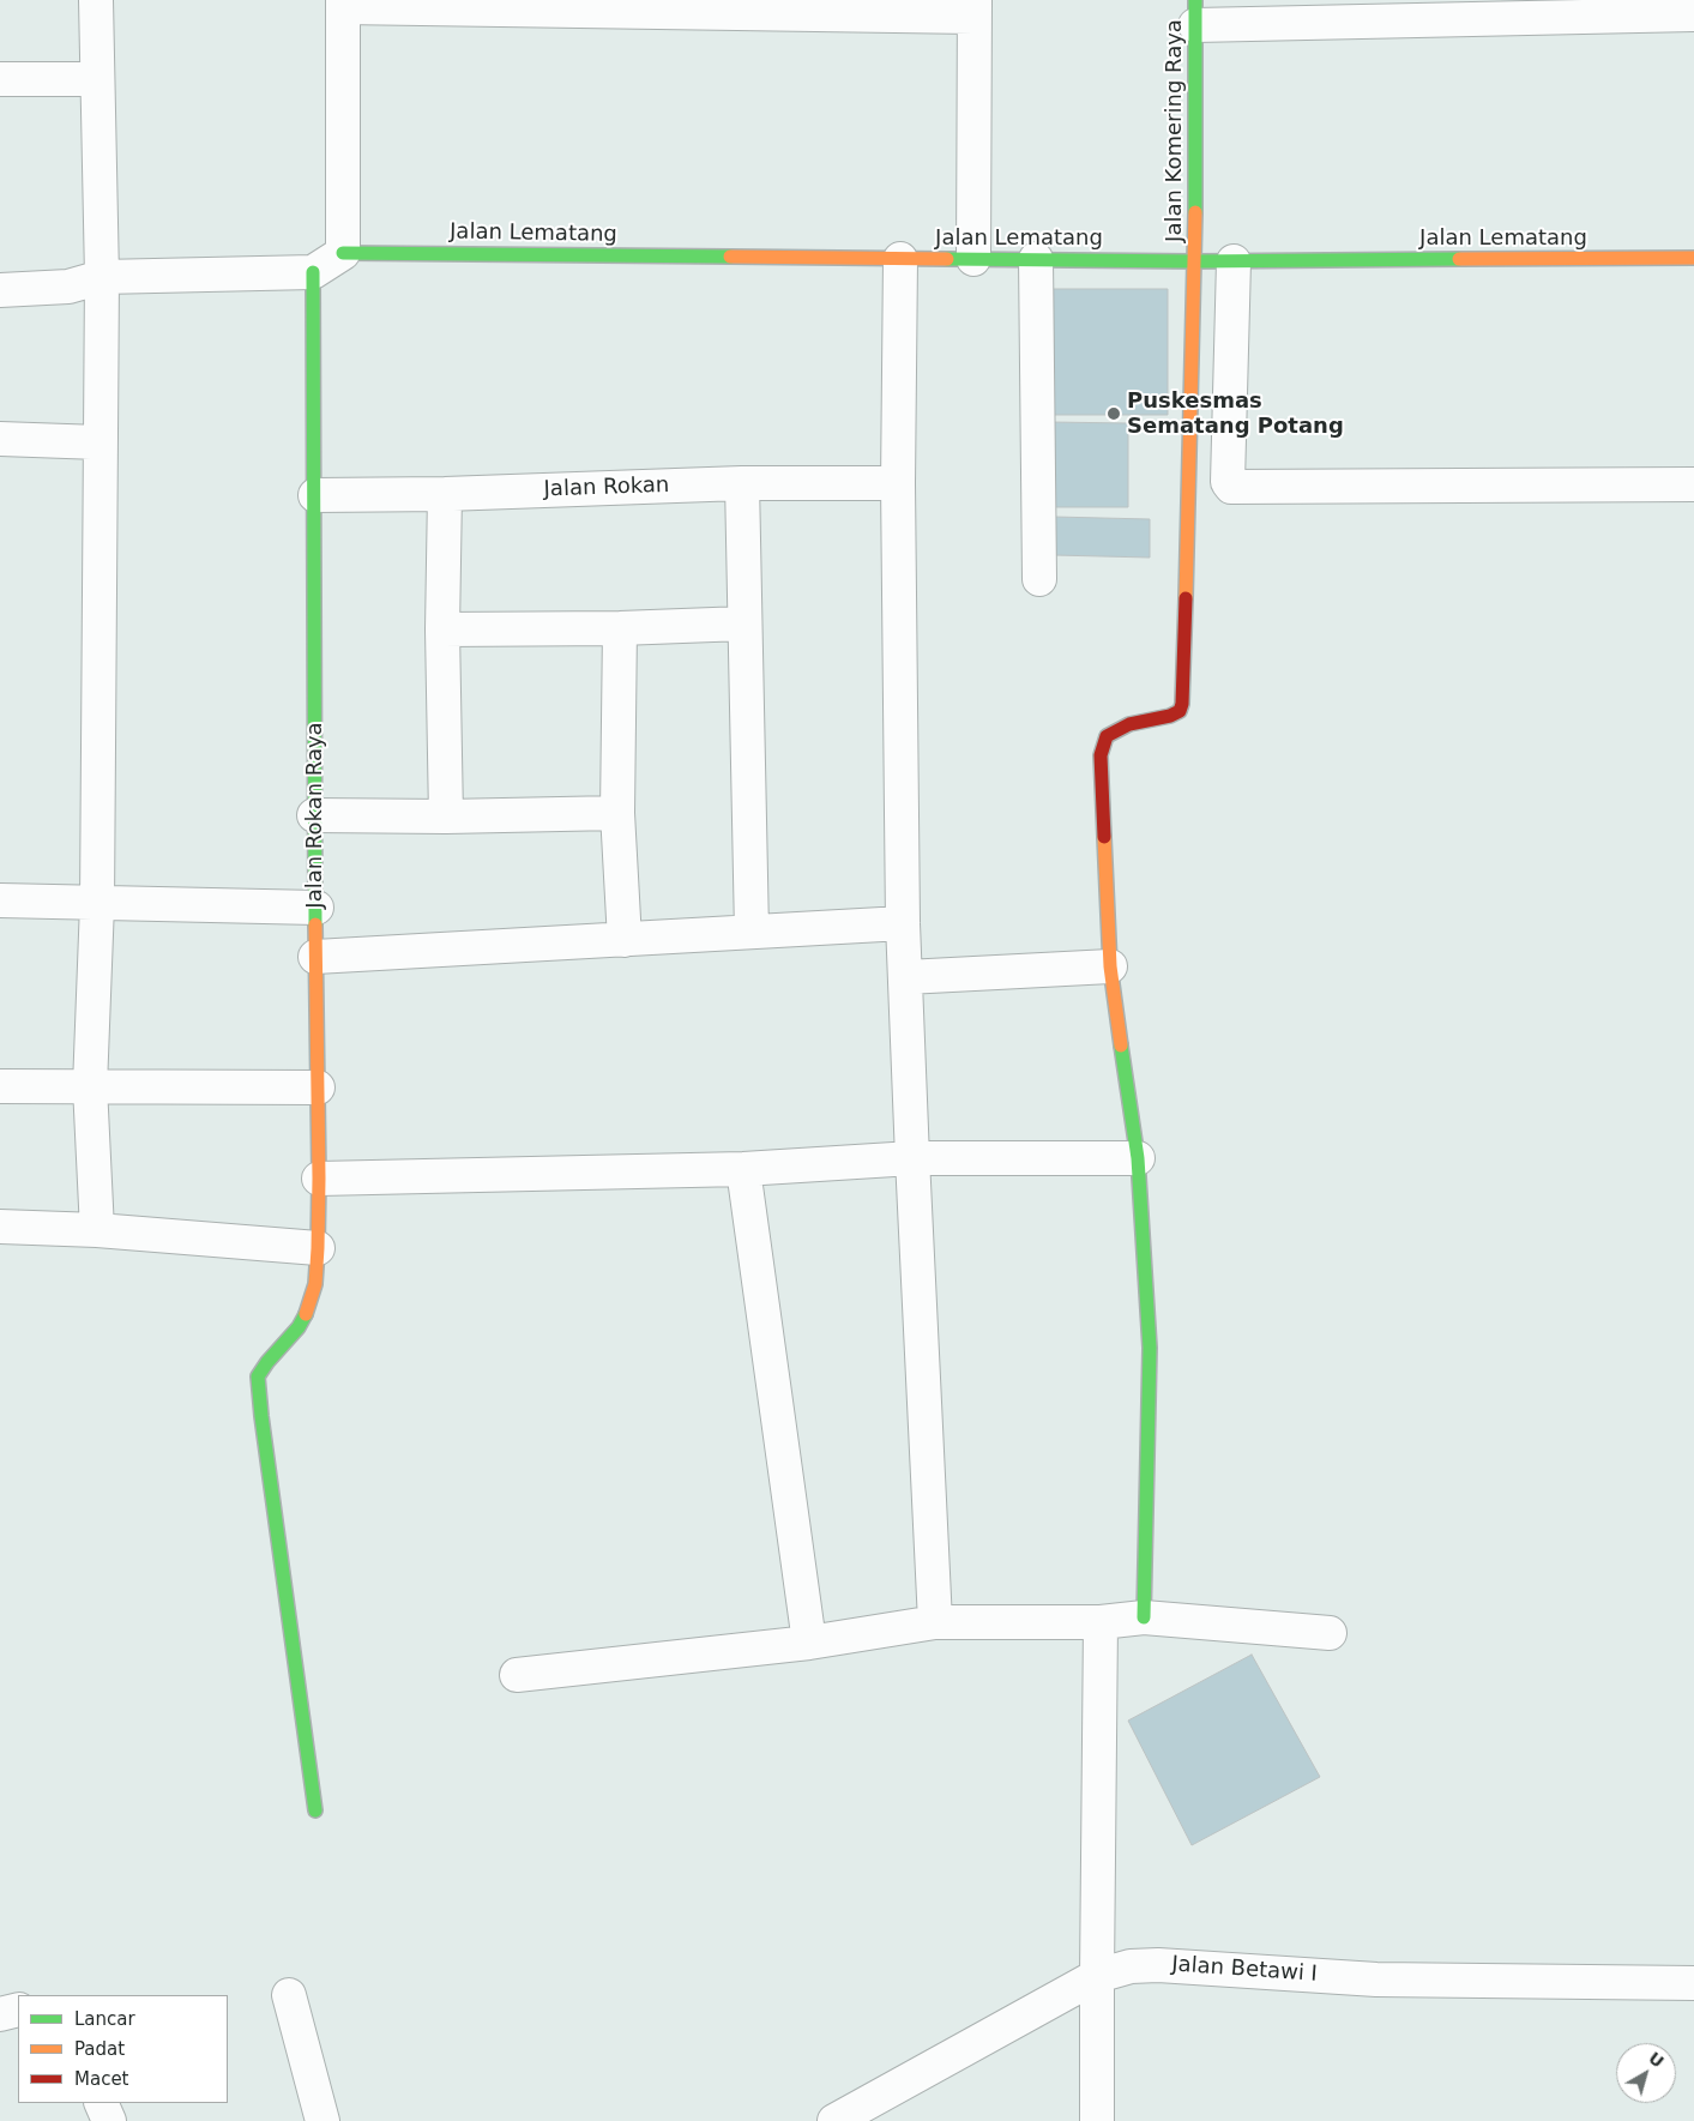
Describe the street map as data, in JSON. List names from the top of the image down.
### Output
{
  "streets": {
    "street": [
      "Jalan Komering Raya",
      "Jalan Lematang",
      "Jalan Rokan",
      "Jalan Rokan Raya",
      "Jalan Betawi I"
    ]
  },
  "crossings": [
    ["Jalan Komering Raya", "Jalan Lematang"],
    ["Jalan Rokan", "Jalan Rokan Raya"]
  ],
  "places": ["Puskesmas Sematang Potang"],
  "legend": ["Lancar", "Padat", "Macet"],
  "north": "top right"
}
